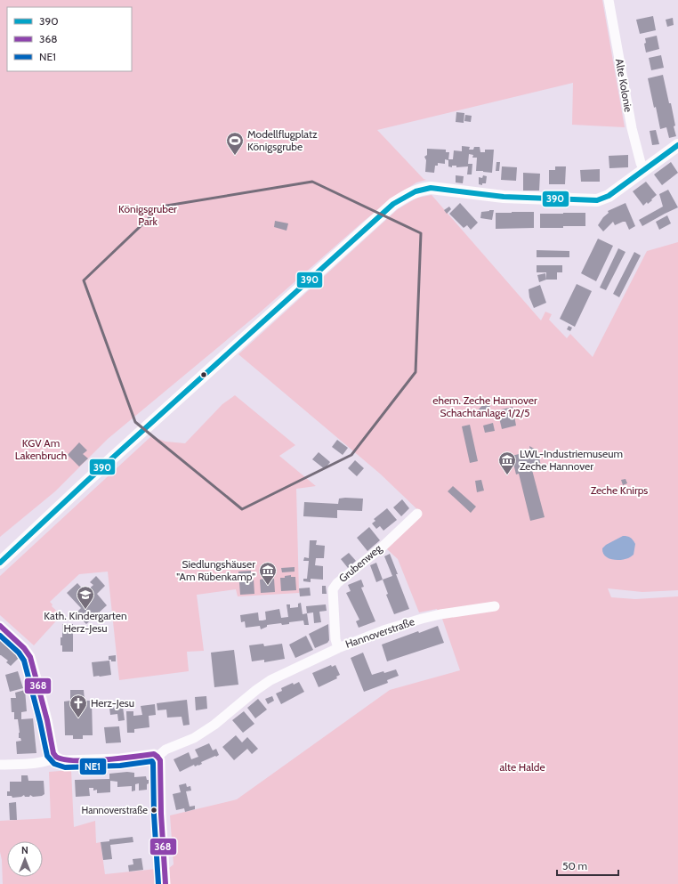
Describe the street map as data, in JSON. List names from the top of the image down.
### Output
{
  "streets": {
    "street": ["Alte Kolonie", "Grubenweg", "Hannoverstraße"]
  },
  "crossings": [
    ["Grubenweg", "Hannoverstraße"]
  ],
  "parks": [
    "Königsgruber Park",
    "ehem. Zeche Hannover Schachtanlage 1/2/5",
    "KGV Am Lakenbruch",
    "Zeche Knirps",
    "alte Halde"
  ],
  "places": {
    "sports": ["Modellflugplatz Königsgrube"],
    "museum": ["LWL-Industriemuseum Zeche Hannover", "Siedlungshäuser \"Am Rübenkamp\""],
    "school or university": ["Kath. Kindergarten Herz-Jesu"],
    "church": ["Herz-Jesu"],
    "other": ["Hannoverstraße"]
  },
  "lines": ["transit line 390", "transit line 368", "transit line NE1"],
  "legend": ["390", "368", "NE1"],
  "scale_bar": "50 m",
  "north": "top"
}
